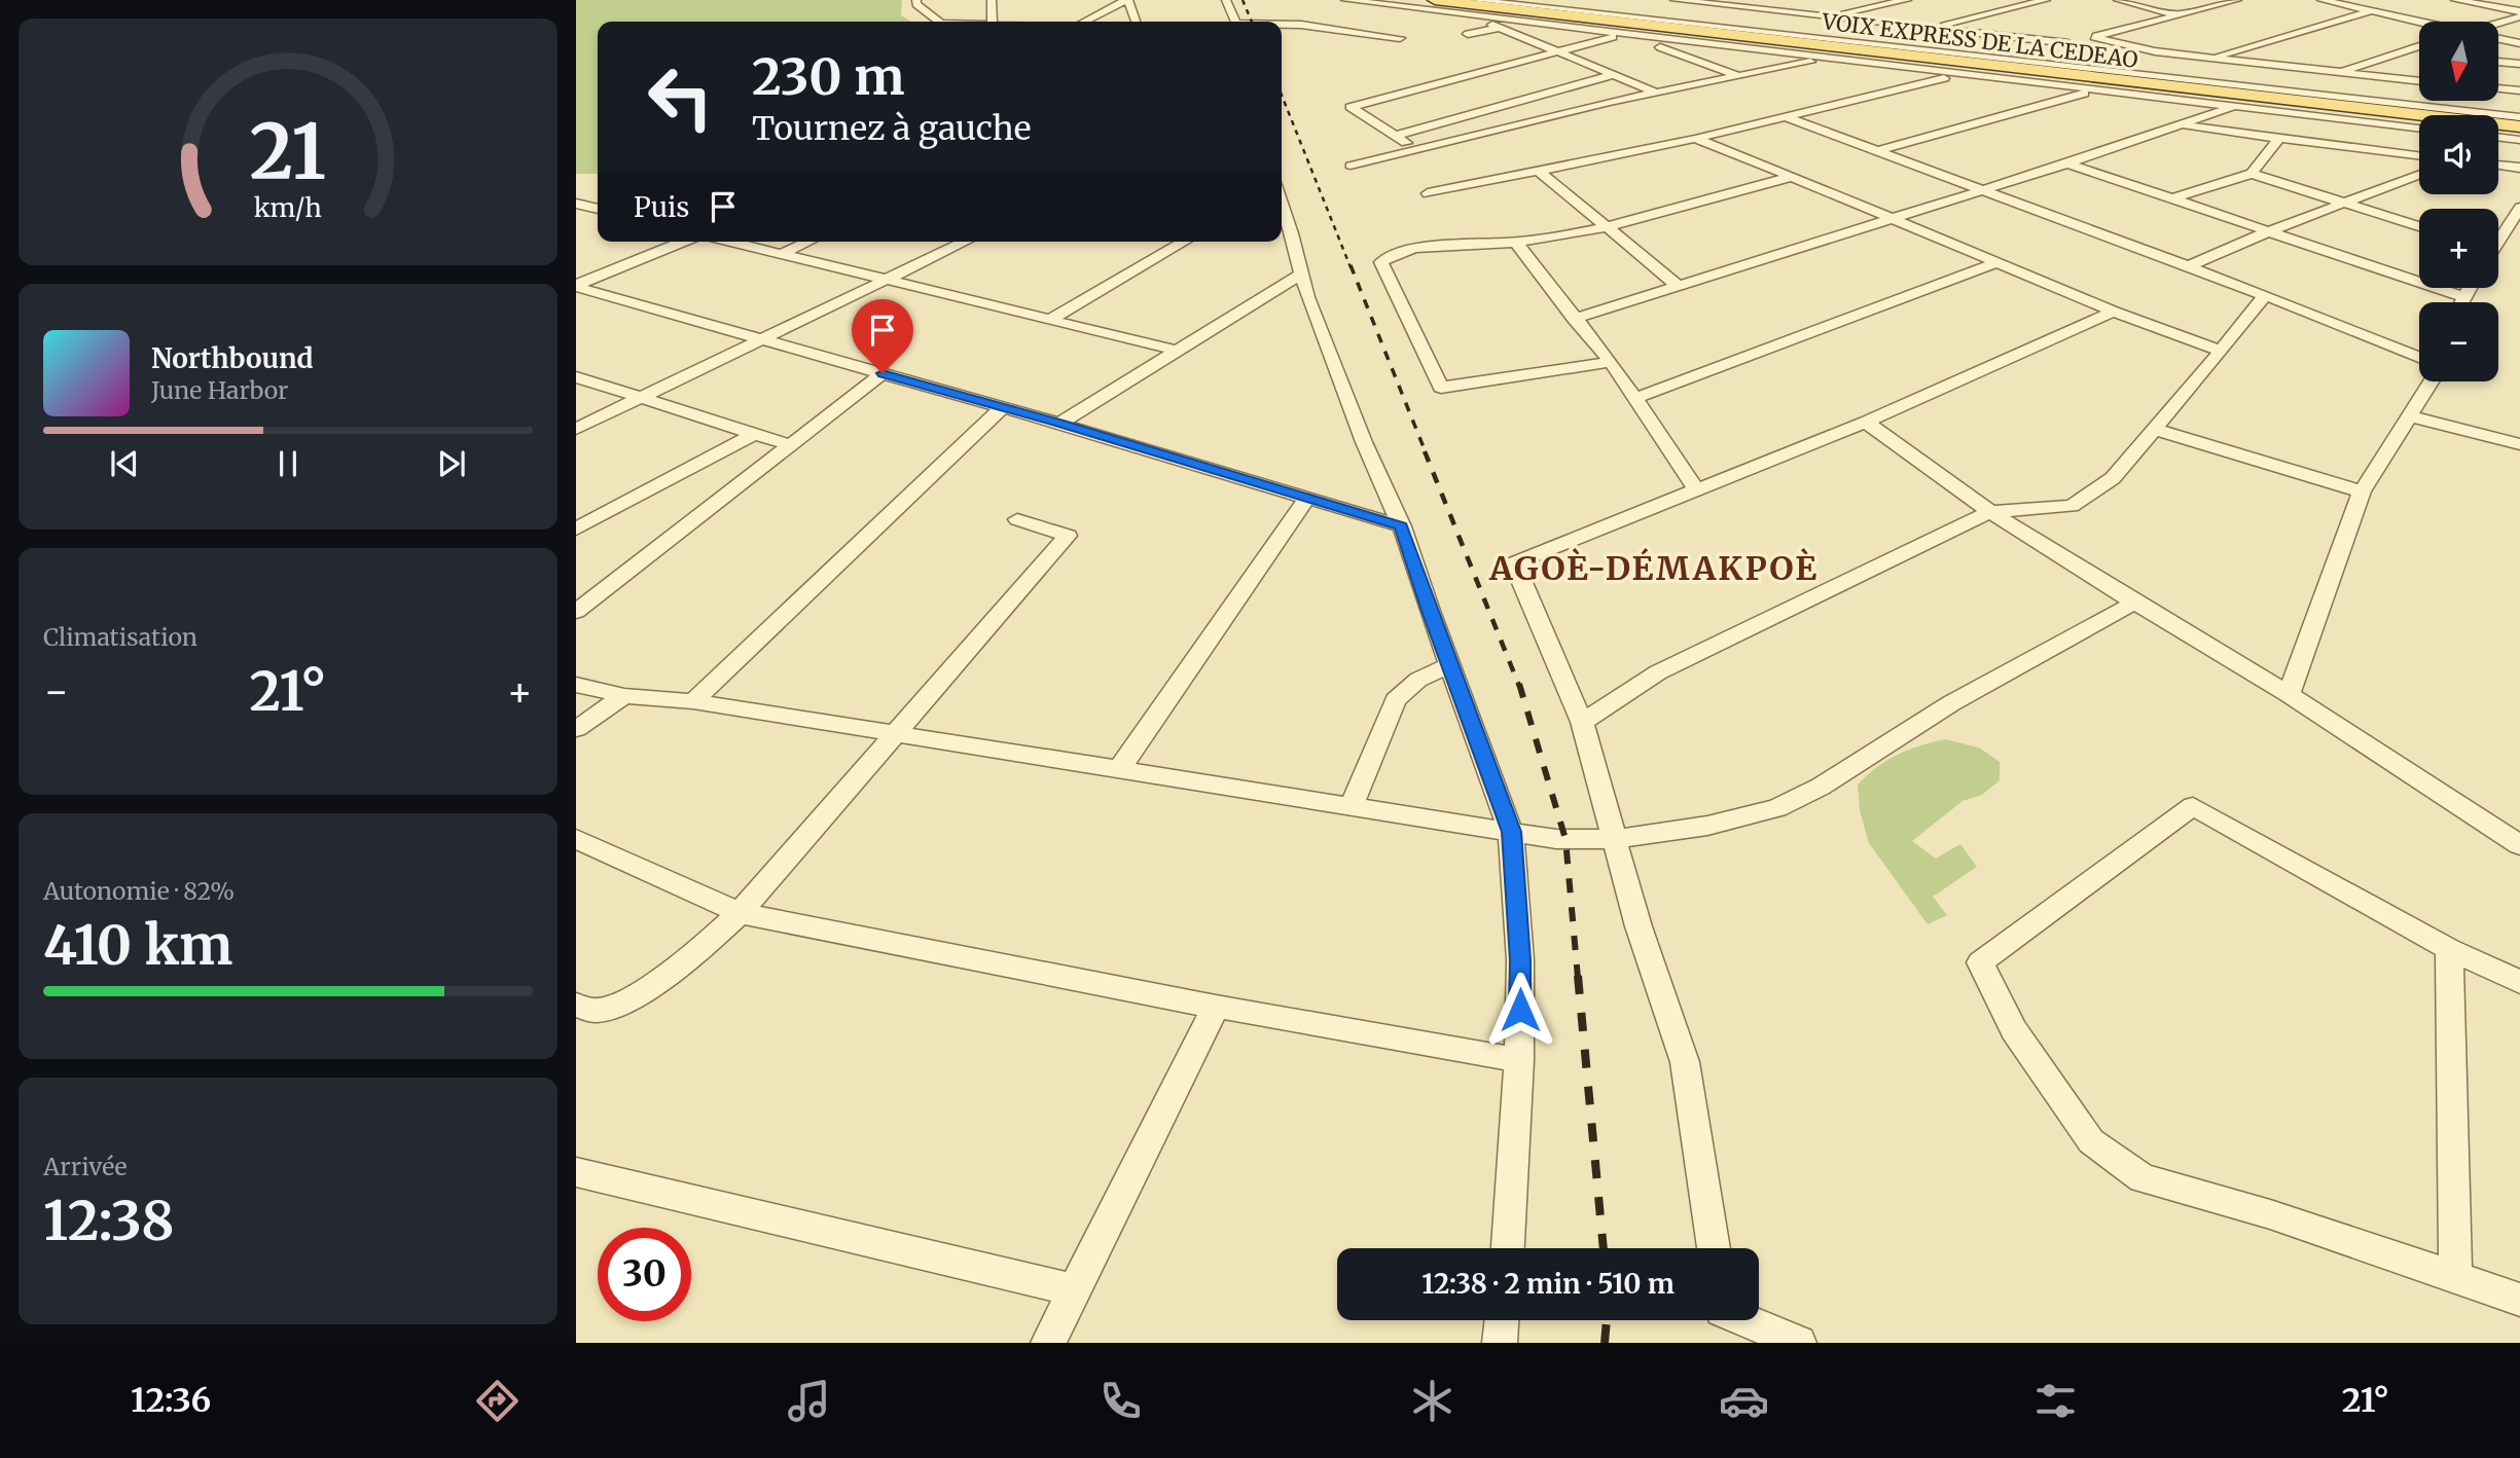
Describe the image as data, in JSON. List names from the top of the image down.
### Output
{
  "streets": {
    "main road": ["VOIX EXPRESS DE LA CEDEAO"]
  },
  "districts": ["AGOÈ-DÉMAKPOÈ"],
  "north": "bottom",
  "page": {
    "map_buttons": ["+", "−"],
    "turn": ["230 m", "Tournez à gauche"],
    "then": "Puis",
    "song": ["Northbound", "June Harbor"],
    "tile": [
      "Climatisation",
      ["Autonomie · 82%", "410 km"],
      ["Arrivée", "12:38"]
    ],
    "heat": ["−", "21°", "+"],
    "limit": "30",
    "trip": "12:38 · 2 min · 510 m",
    "tabs": ["12:36", "21°"],
    "gauge": ["21", "km/h"]
  }
}
